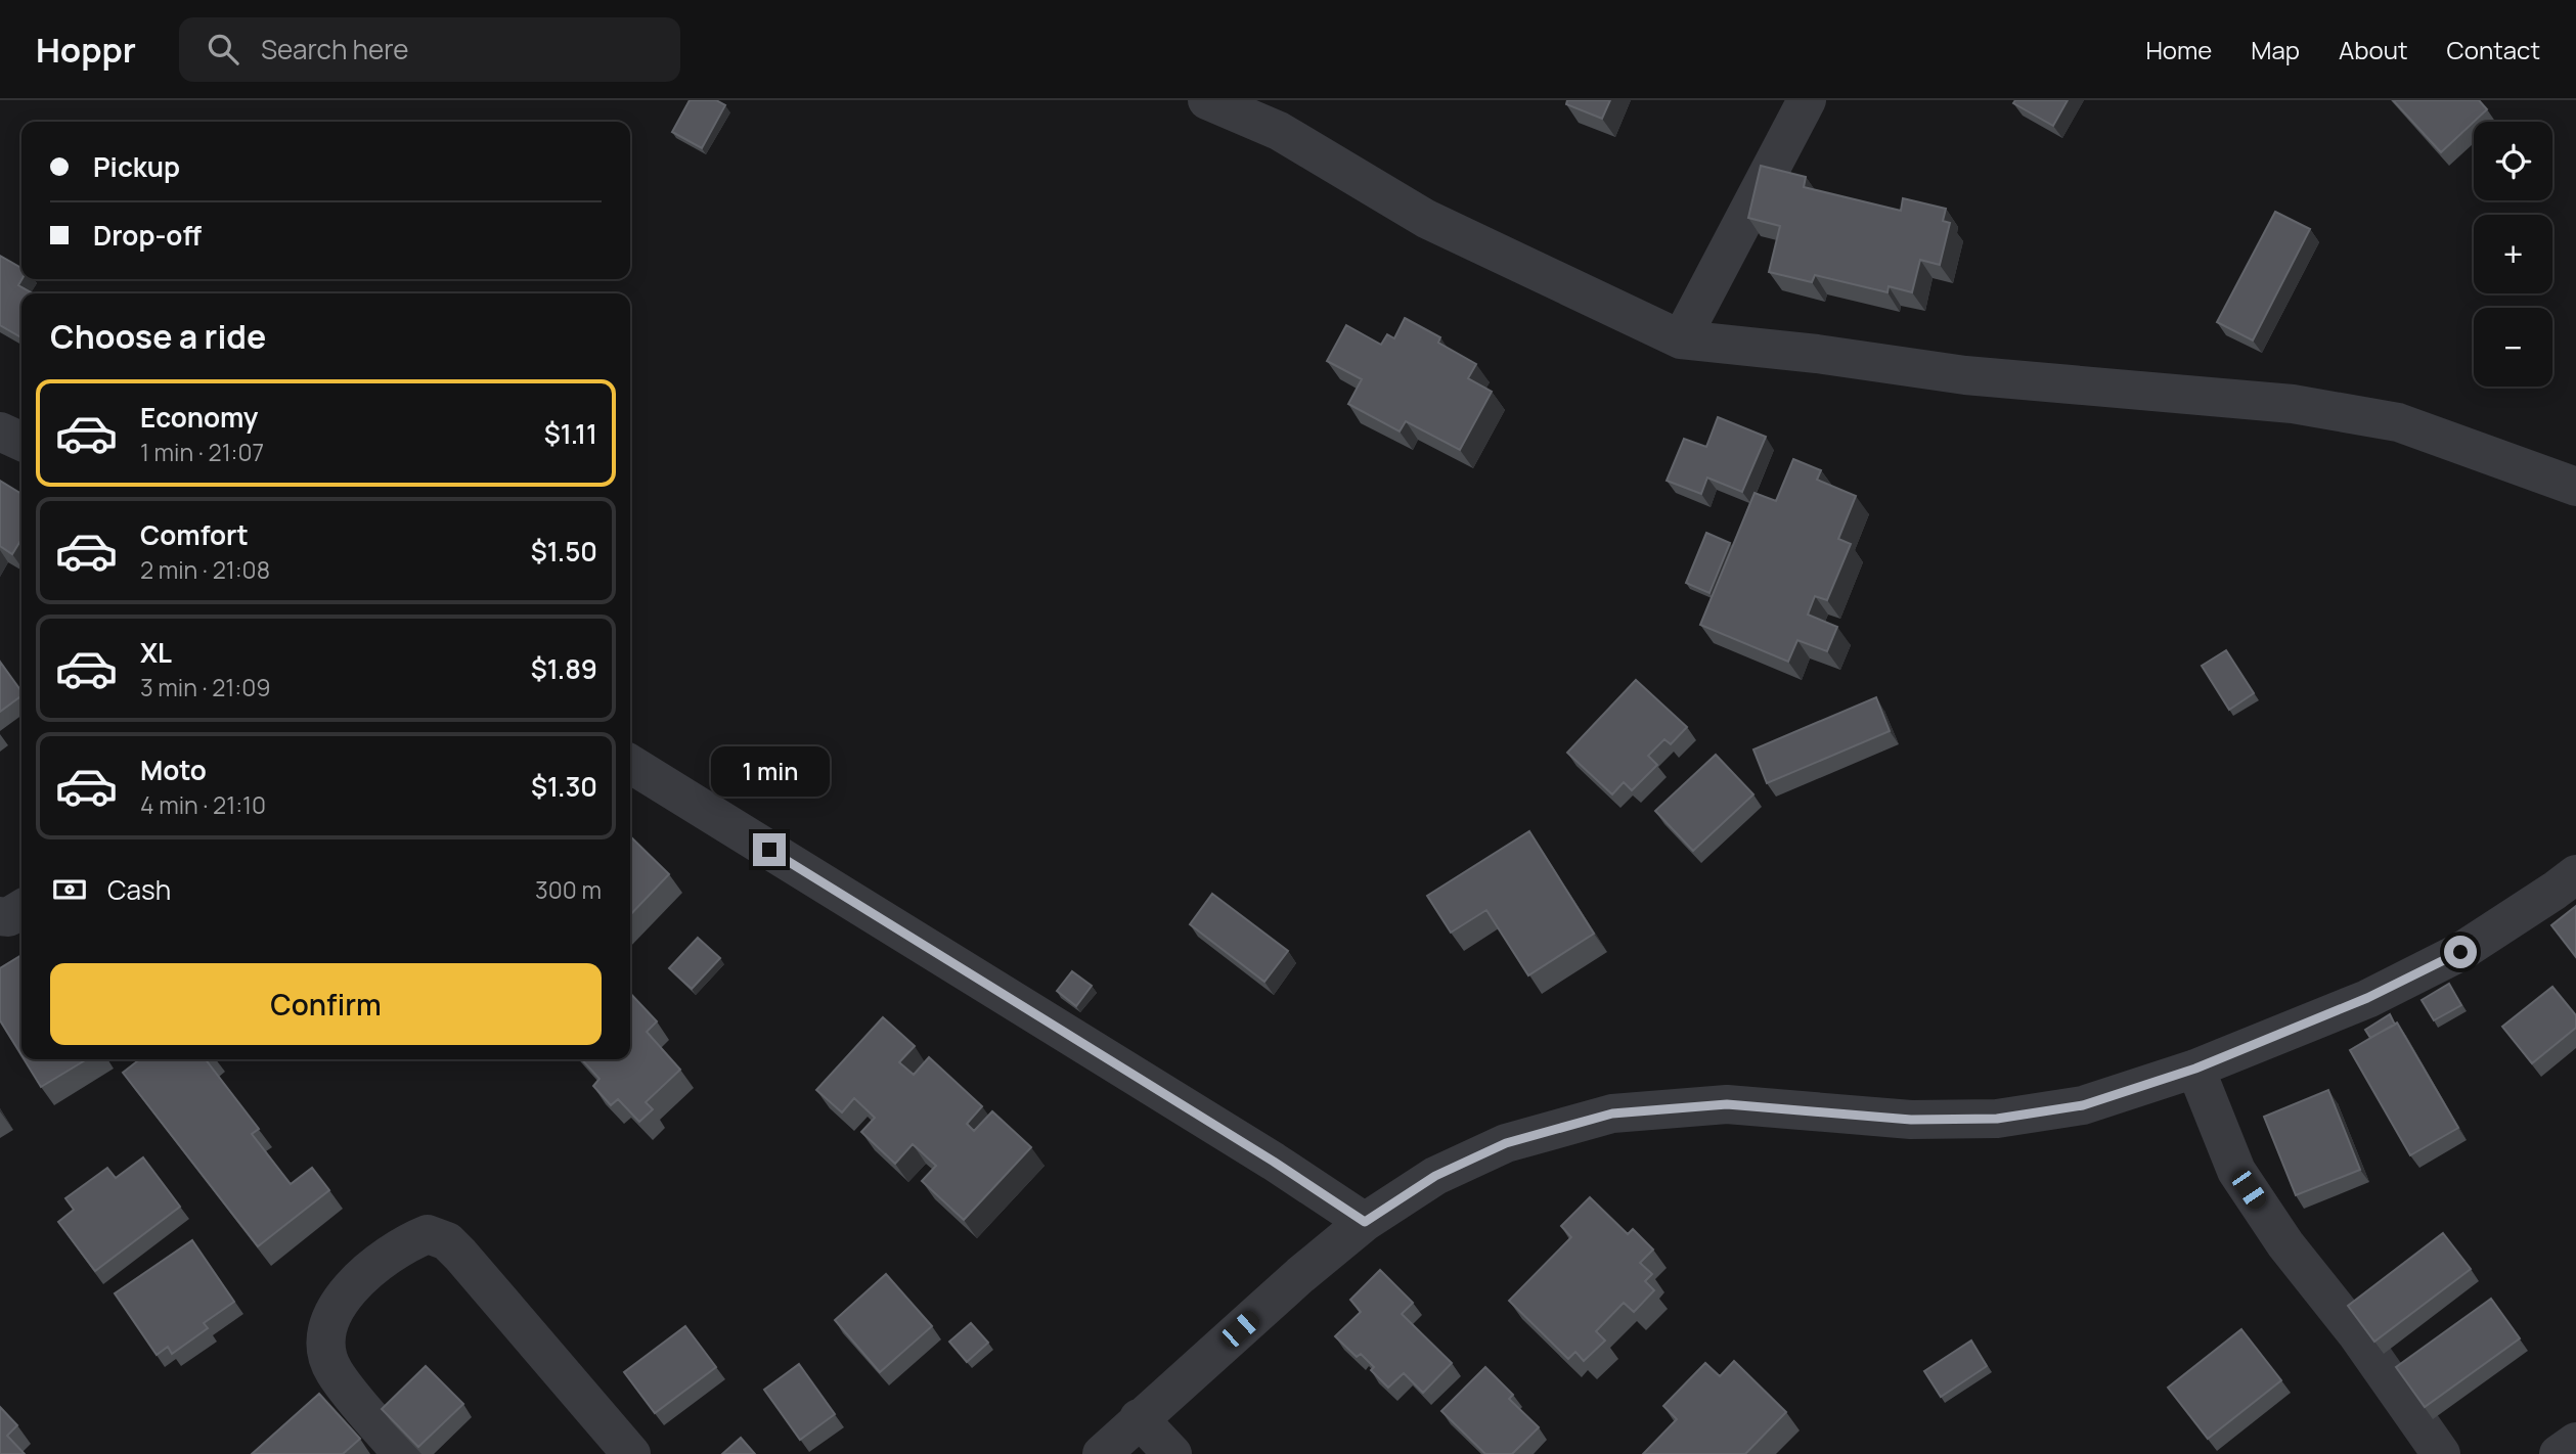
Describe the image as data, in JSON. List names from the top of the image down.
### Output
{
  "page": {
    "header": "Hoppr",
    "search": "Search here",
    "nav": [
      "Home",
      "Map",
      "About",
      "Contact"
    ],
    "map_buttons": ["+", "−"],
    "banner": ["Pickup", "Drop-off"],
    "heading": "Choose a ride",
    "list": [
      {
        "name": "Economy",
        "note": "1 min · 21:07",
        "value": "$1.11"
      },
      {
        "name": "Comfort",
        "note": "2 min · 21:08",
        "value": "$1.50"
      },
      {
        "name": "XL",
        "note": "3 min · 21:09",
        "value": "$1.89"
      },
      {
        "name": "Moto",
        "note": "4 min · 21:10",
        "value": "$1.30"
      }
    ],
    "bubble": "1 min",
    "pay": ["Cash", "300 m"],
    "buttons": "Confirm"
  }
}
